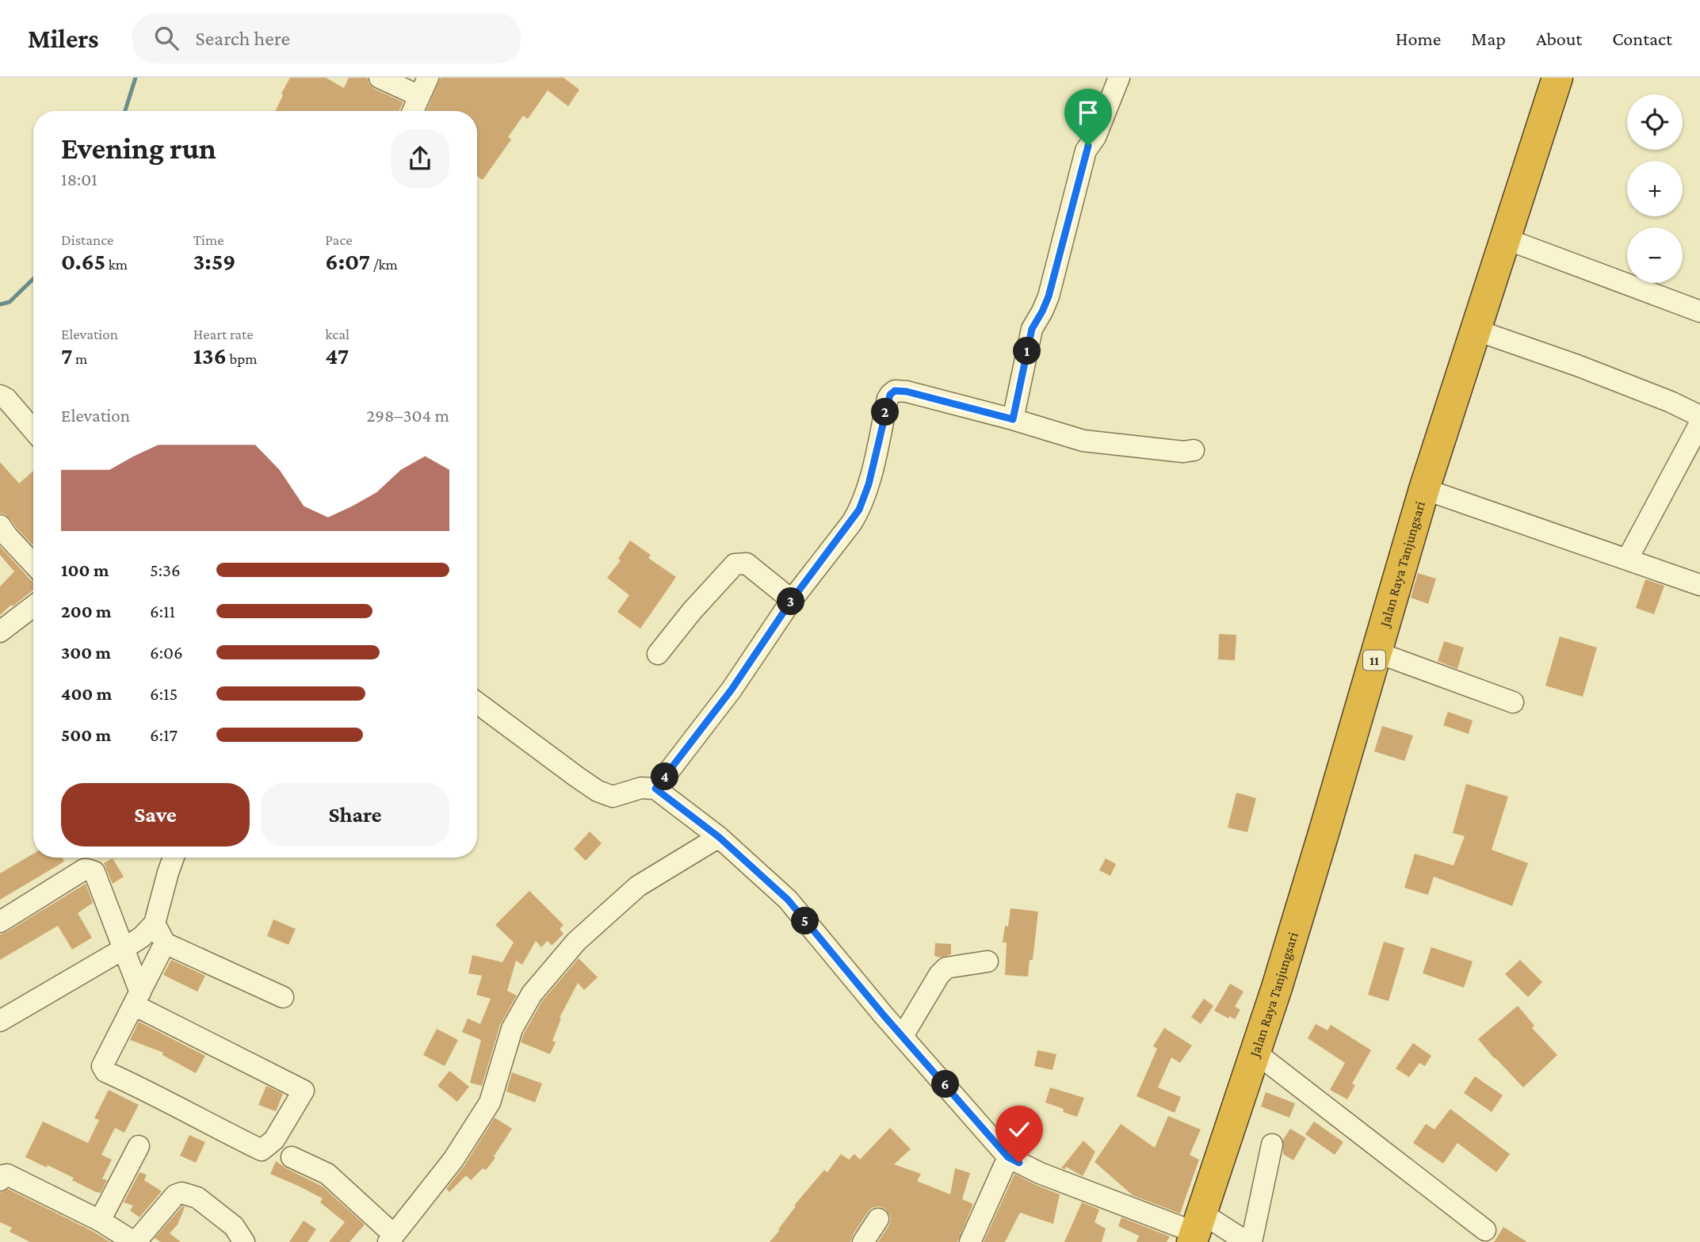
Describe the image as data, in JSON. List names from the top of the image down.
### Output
{
  "streets": {
    "highway": ["Jalan Raya Tanjungsari", "11"]
  },
  "page": {
    "header": "Milers",
    "search": "Search here",
    "nav": [
      "Home",
      "Map",
      "About",
      "Contact"
    ],
    "map_buttons": ["+", "−"],
    "heading": ["Evening run", "18:01"],
    "stats": [
      ["Distance", "0.65 km"],
      ["Time", "3:59"],
      ["Pace", "6:07 /km"],
      ["Elevation", "7 m"],
      ["Heart rate", "136 bpm"],
      ["kcal", "47"]
    ],
    "pins": [
      "1",
      "2",
      "3",
      "4",
      "5",
      "6"
    ],
    "chart": ["Elevation", "298–304 m"],
    "list": [
      {
        "name": "100 m",
        "note": "5:36"
      },
      {
        "name": "200 m",
        "note": "6:11"
      },
      {
        "name": "300 m",
        "note": "6:06"
      },
      {
        "name": "400 m",
        "note": "6:15"
      },
      {
        "name": "500 m",
        "note": "6:17"
      }
    ],
    "buttons": ["Save", "Share"]
  }
}
